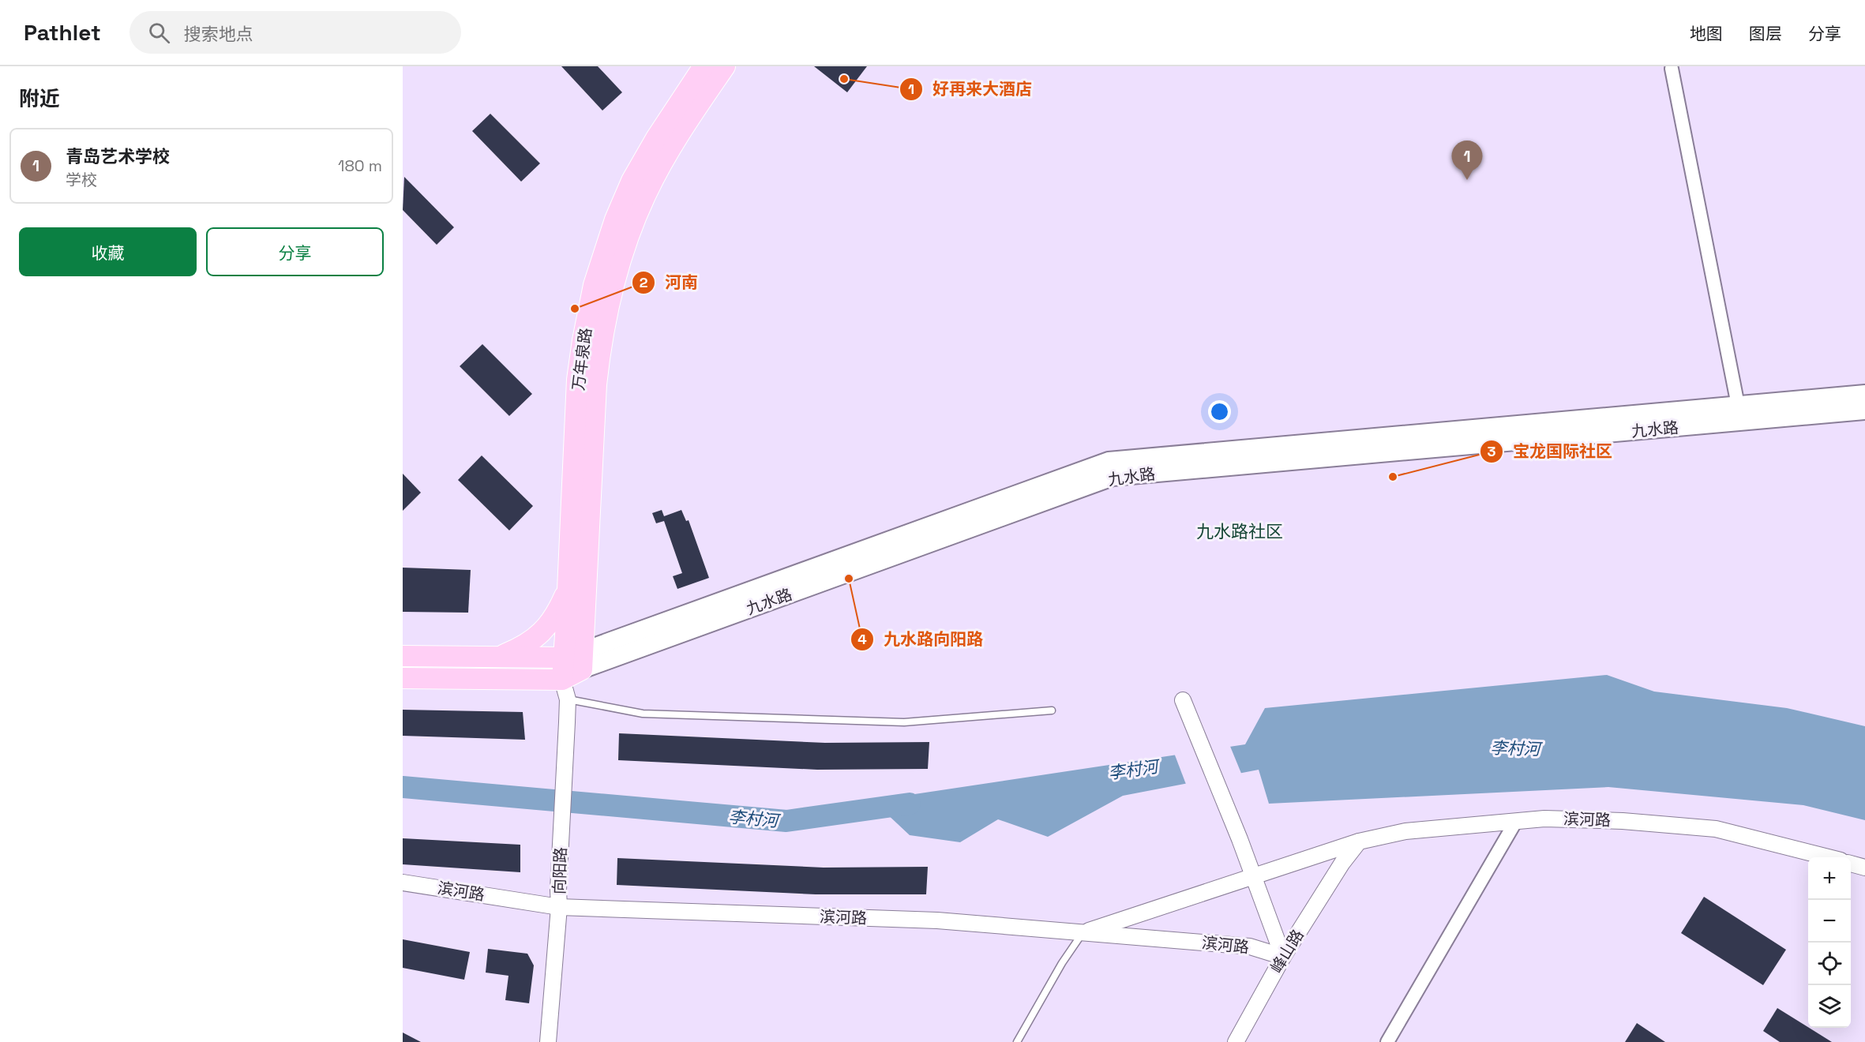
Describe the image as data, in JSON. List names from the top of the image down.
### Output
{
  "streets": {
    "main road": ["万年泉路", "九水路"],
    "street": ["滨河路", "向阳路", "峰山路"]
  },
  "crossings": [
    ["万年泉路", "九水路"],
    ["万年泉路", "向阳路"],
    ["九水路", "向阳路"],
    ["滨河路", "向阳路"],
    ["滨河路", "峰山路"]
  ],
  "districts": ["九水路社区"],
  "water": ["李村河"],
  "places": [
    "好再来大酒店",
    "河南",
    "宝龙国际社区",
    "九水路向阳路"
  ],
  "page": {
    "header": "Pathlet",
    "search": "搜索地点",
    "nav": ["地图", "图层", "分享"],
    "heading": "附近",
    "list": [
      {
        "mark": "1",
        "name": "青岛艺术学校",
        "note": "学校",
        "value": "180 m"
      }
    ],
    "pins": "1",
    "buttons": ["收藏", "分享"],
    "map_buttons": ["+", "−"]
  }
}
